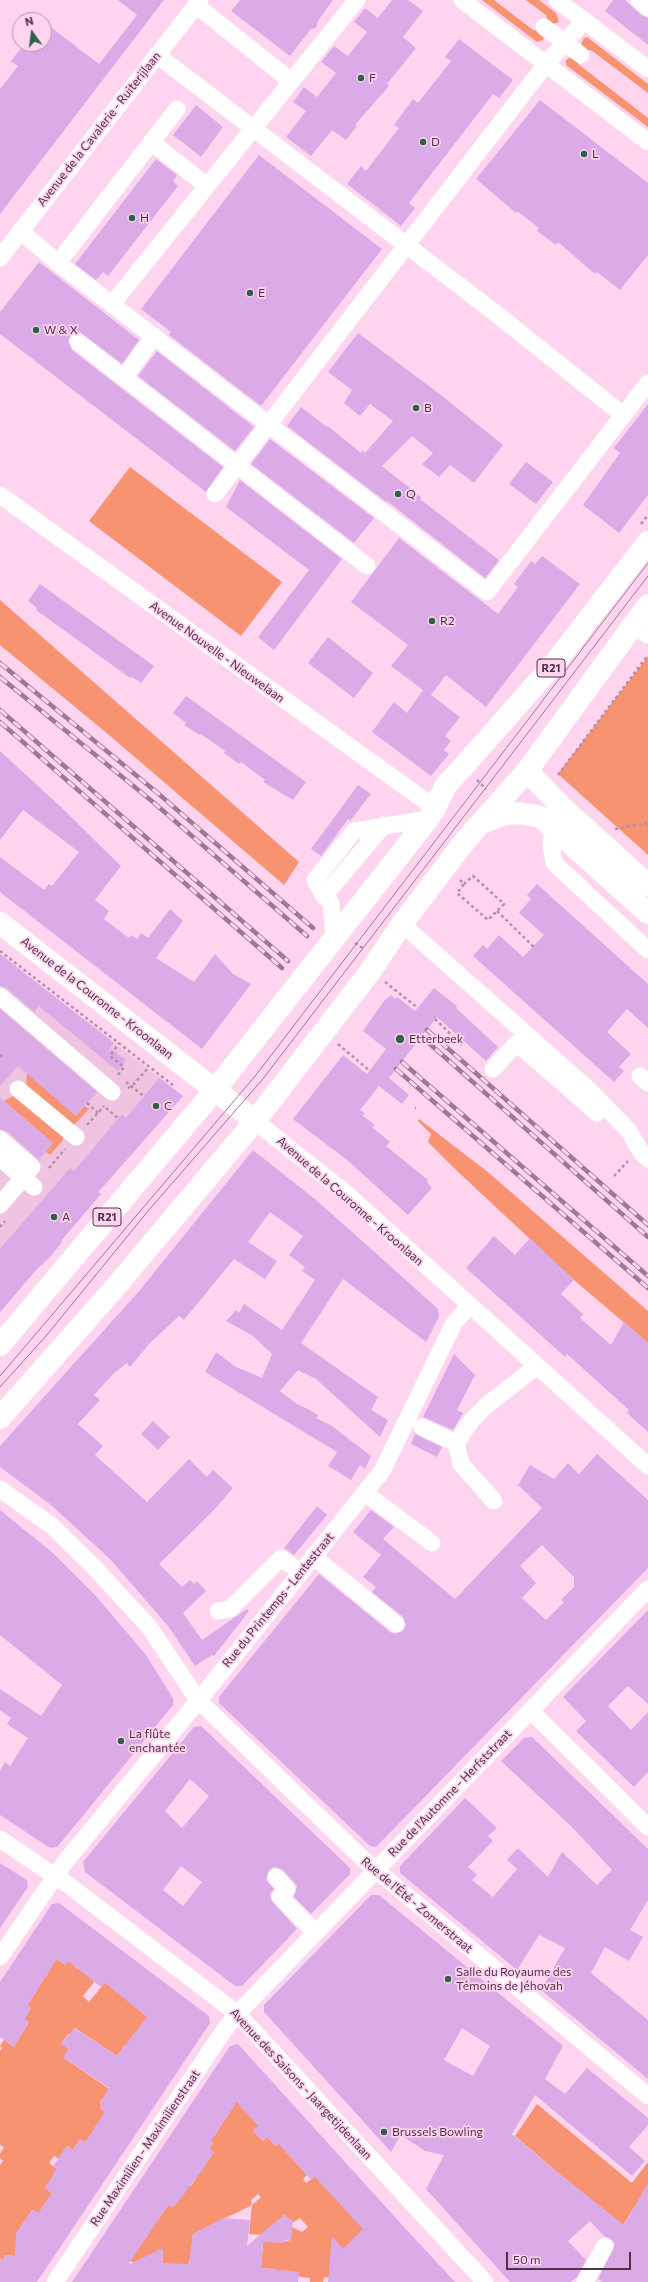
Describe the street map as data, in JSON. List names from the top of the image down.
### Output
{
  "streets": {
    "main road": ["R21", "Avenue de la Couronne - Kroonlaan"],
    "street": [
      "Avenue de la Cavalerie - Ruiterijlaan",
      "Avenue Nouvelle - Nieuwelaan",
      "Rue du Printemps - Lentestraat",
      "Rue de l'Automne - Herfststraat",
      "Rue de l'Été - Zomerstraat",
      "Avenue des Saisons - Jaargetijdenlaan",
      "Rue Maximilien - Maximilienstraat"
    ]
  },
  "crossings": [
    ["Avenue Nouvelle - Nieuwelaan", "R21"],
    ["R21", "Avenue de la Couronne - Kroonlaan"],
    ["Avenue de la Couronne - Kroonlaan", "Rue du Printemps - Lentestraat"],
    ["Rue du Printemps - Lentestraat", "Rue de l'Été - Zomerstraat"],
    ["Rue du Printemps - Lentestraat", "Avenue des Saisons - Jaargetijdenlaan"],
    ["Rue de l'Automne - Herfststraat", "Rue de l'Été - Zomerstraat"],
    ["Rue de l'Automne - Herfststraat", "Avenue des Saisons - Jaargetijdenlaan"],
    ["Rue de l'Automne - Herfststraat", "Rue Maximilien - Maximilienstraat"],
    ["Avenue des Saisons - Jaargetijdenlaan", "Rue Maximilien - Maximilienstraat"]
  ],
  "places": [
    "F",
    "D",
    "L",
    "H",
    "E",
    "W & X",
    "B",
    "Q",
    "R2",
    "Etterbeek",
    "C",
    "A",
    "La flûte enchantée",
    "Salle du Royaume des Témoins de Jéhovah",
    "Brussels Bowling"
  ],
  "scale_bar": "50 m",
  "north": "top"
}
